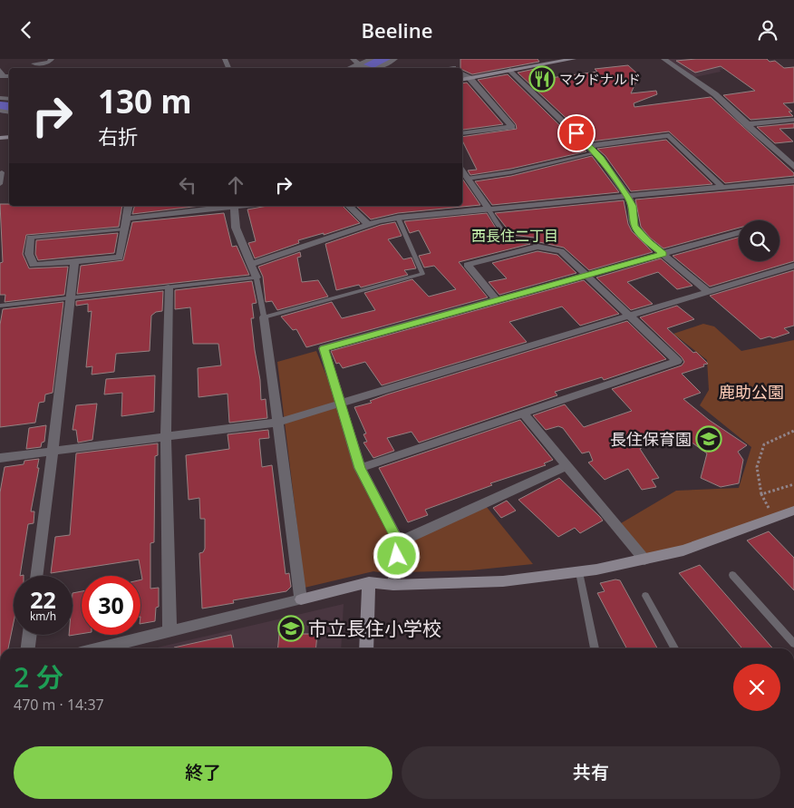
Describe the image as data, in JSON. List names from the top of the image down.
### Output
{
  "districts": ["西長住二丁目"],
  "parks": ["鹿助公園"],
  "places": {
    "restaurant": ["マクドナルド"],
    "school or university": ["長住保育園", "市立長住小学校"]
  },
  "page": {
    "header": "Beeline",
    "turn": ["130 m", "右折"],
    "speed": "22 km/h",
    "limit": "30",
    "heading": ["2 分", "470 m · 14:37"],
    "buttons": ["終了", "共有"]
  }
}
